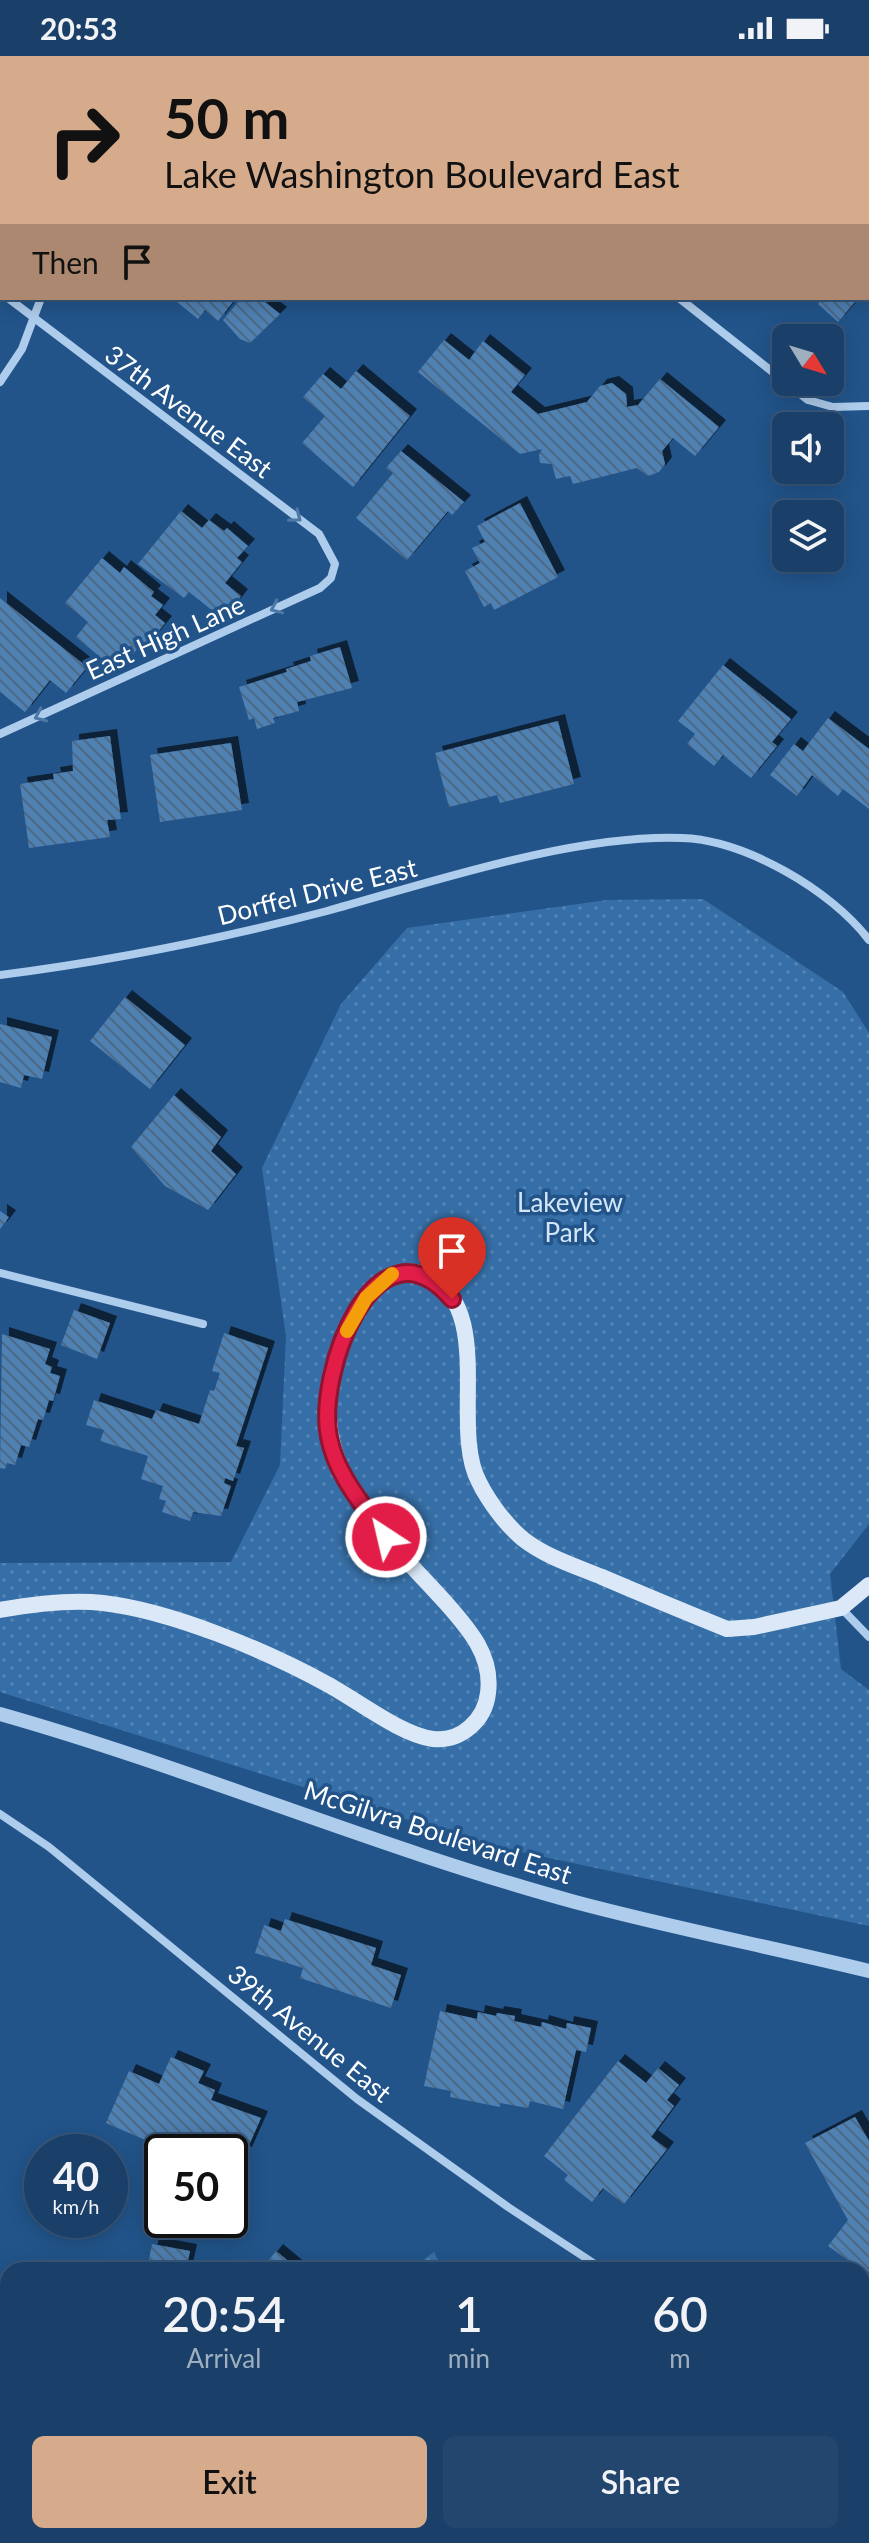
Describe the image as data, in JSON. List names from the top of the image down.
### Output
{
  "streets": {
    "street": [
      "37th Avenue East",
      "East High Lane",
      "Dorffel Drive East",
      "McGilvra Boulevard East",
      "39th Avenue East"
    ]
  },
  "crossings": [
    ["37th Avenue East", "East High Lane"]
  ],
  "one_way": ["37th Avenue East", "East High Lane"],
  "parks": ["Lakeview Park"],
  "north": "bottom right",
  "page": {
    "status": "20:53",
    "turn": ["50 m", "Lake Washington Boulevard East"],
    "then": "Then",
    "speed": "40 km/h",
    "limit": "50",
    "eta": [
      "20:54",
      "Arrival",
      "1",
      "min",
      "60",
      "m"
    ],
    "buttons": ["Exit", "Share"]
  }
}
